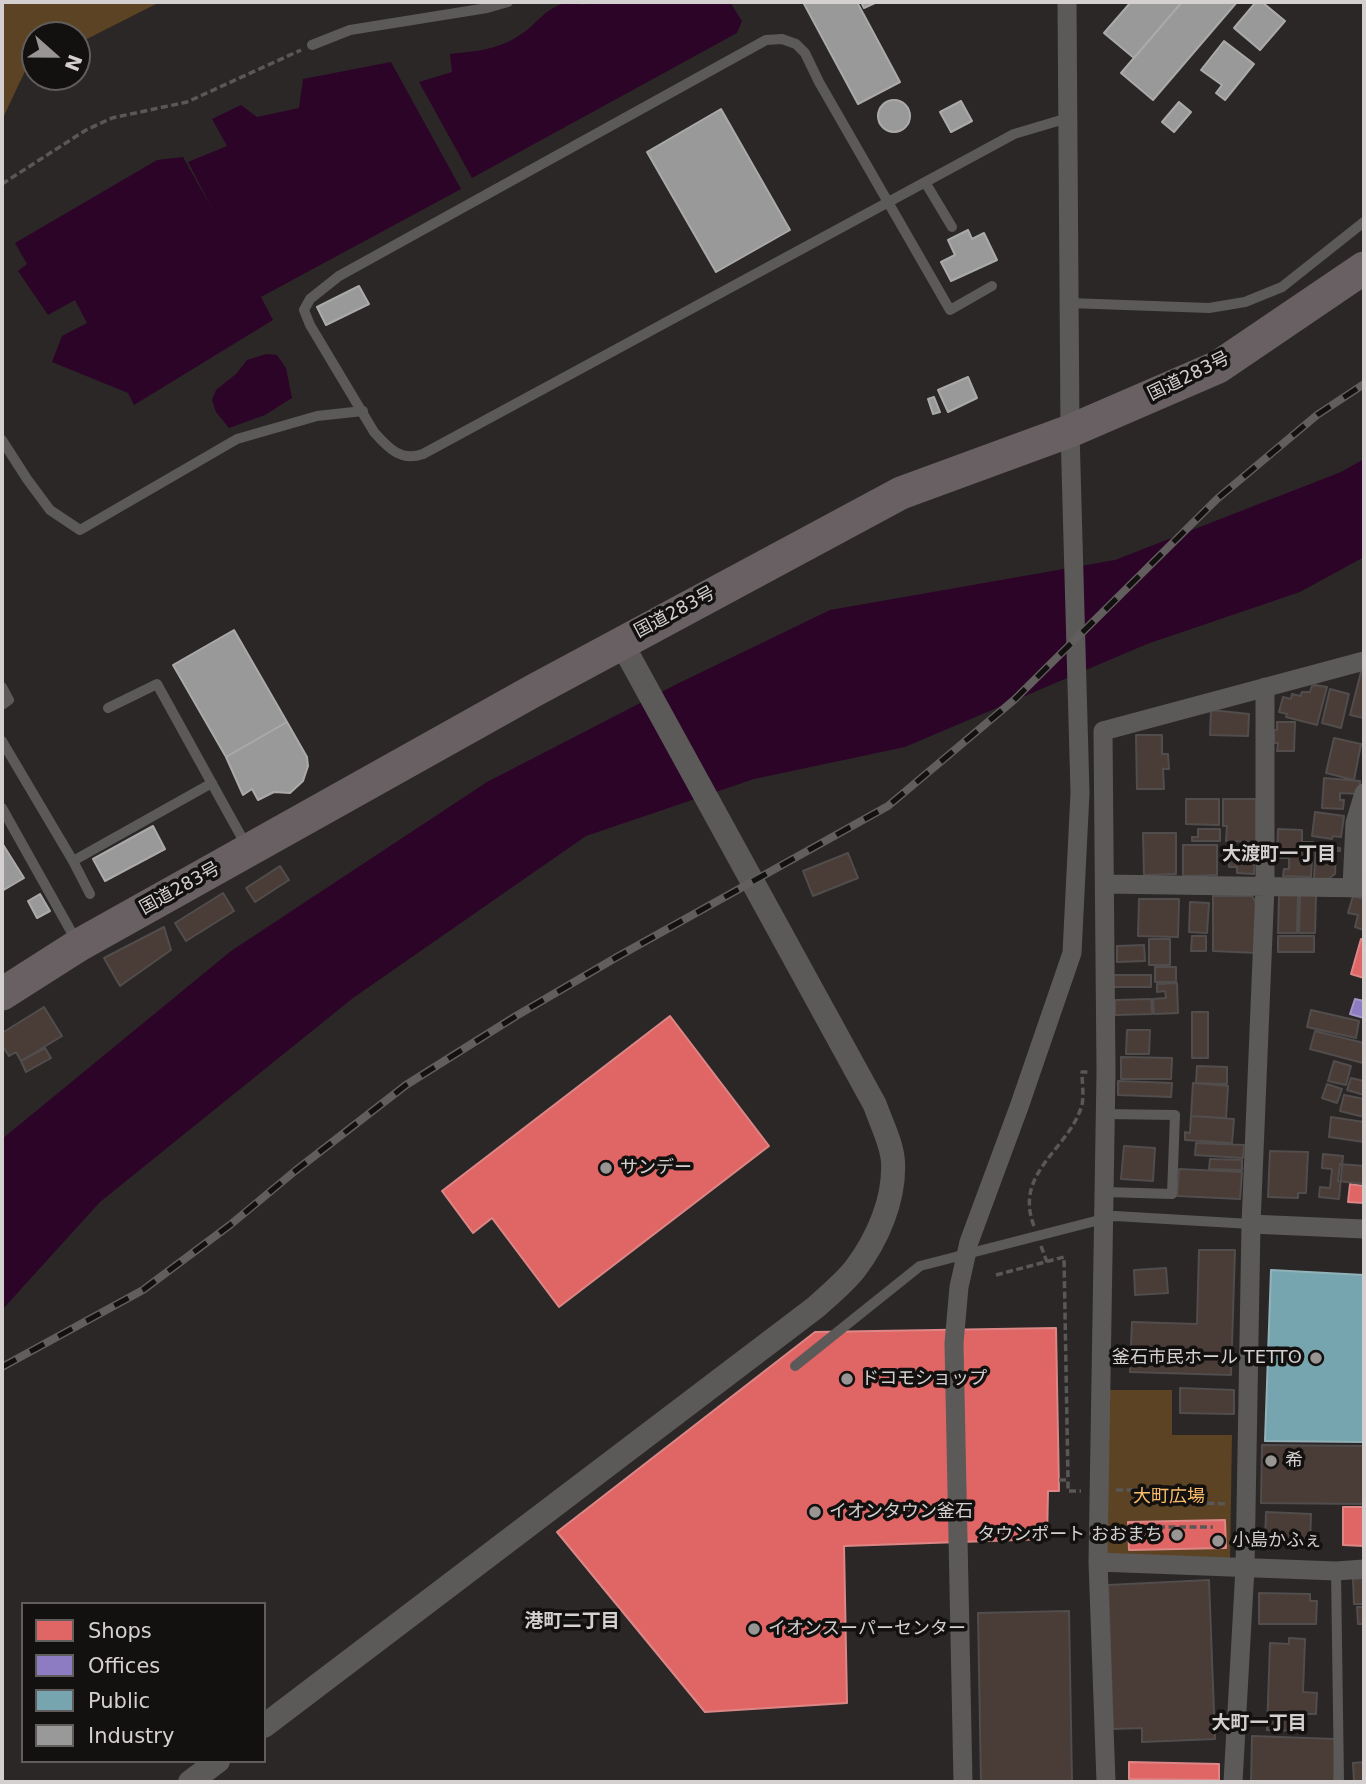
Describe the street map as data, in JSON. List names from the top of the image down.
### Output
{
  "streets": {
    "highway": ["国道283号"]
  },
  "districts": ["大渡町一丁目", "港町二丁目", "大町一丁目"],
  "parks": ["大町広場"],
  "places": [
    "サンデー",
    "釜石市民ホール TETTO",
    "ドコモショップ",
    "希",
    "イオンタウン釜石",
    "タウンポート おおまち",
    "小島かふぇ",
    "イオンスーパーセンター"
  ],
  "legend": [
    "Shops",
    "Offices",
    "Public",
    "Industry"
  ],
  "north": "right"
}
